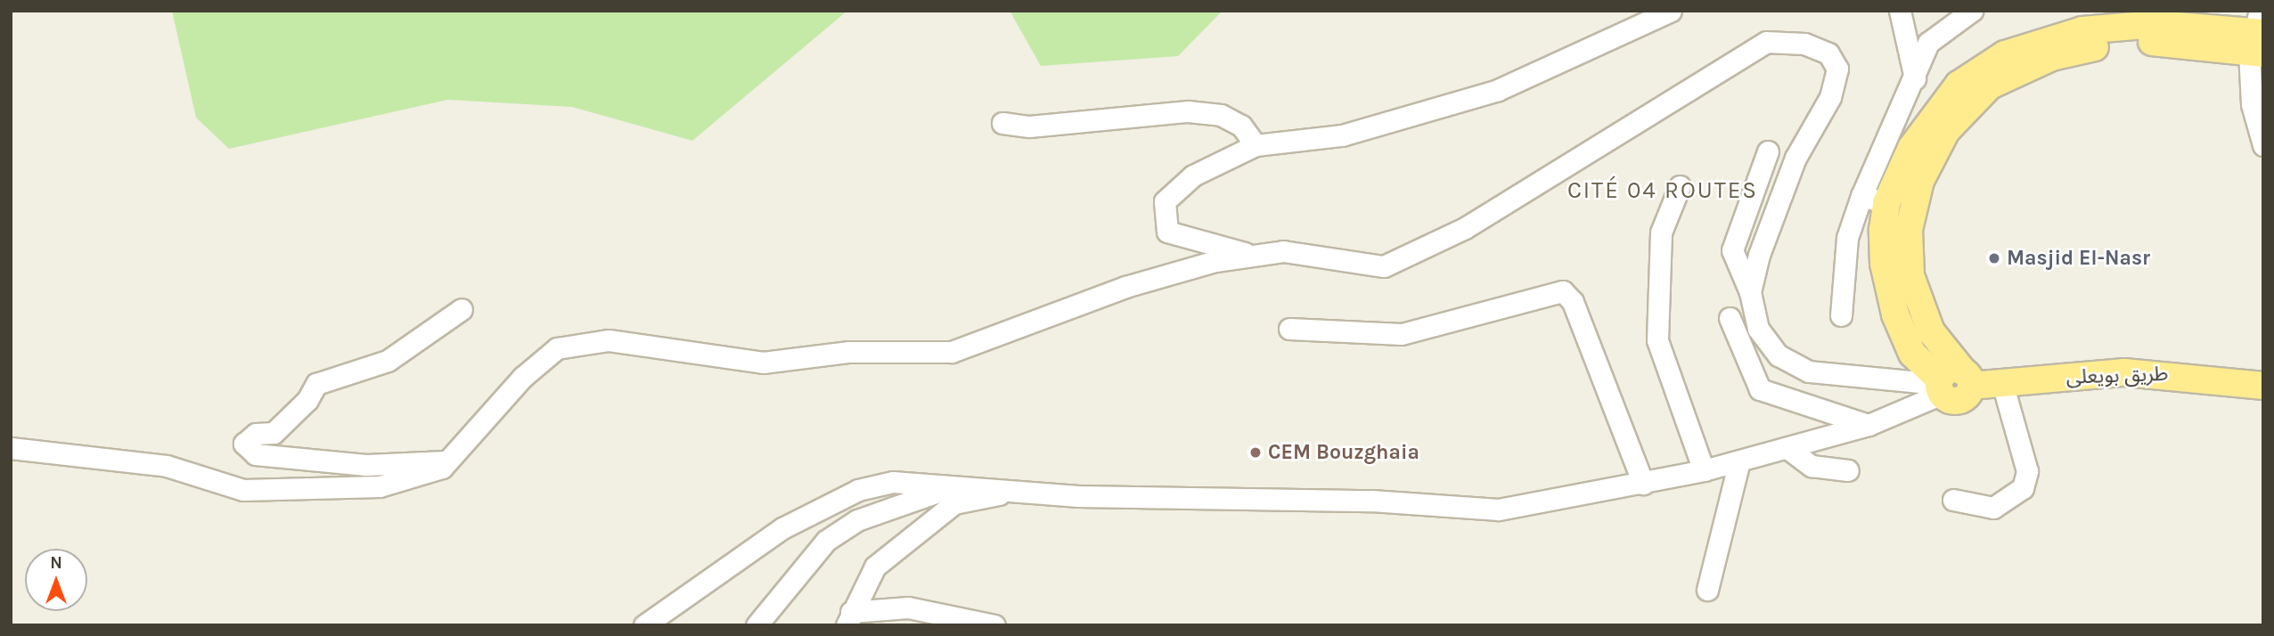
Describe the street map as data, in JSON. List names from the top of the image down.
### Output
{
  "streets": {
    "main road": ["طريق بويعلى"]
  },
  "districts": ["CITÉ 04 ROUTES"],
  "places": ["Masjid El-Nasr", "CEM Bouzghaia"],
  "north": "top"
}
